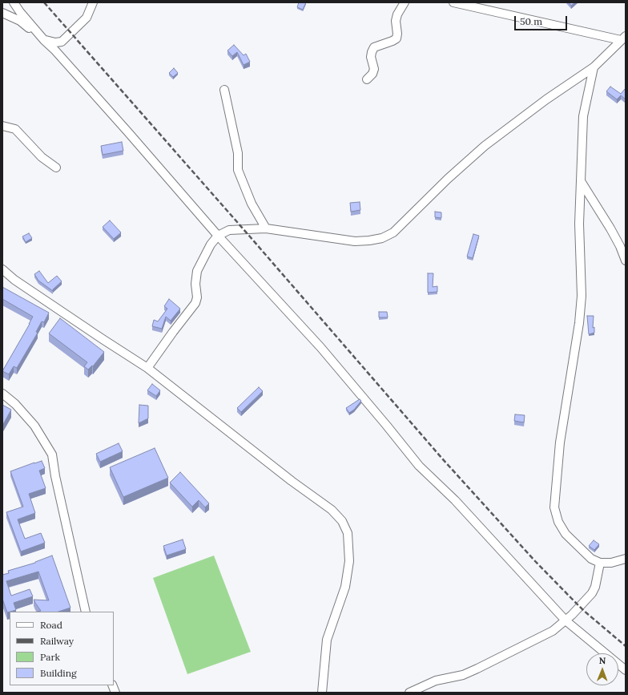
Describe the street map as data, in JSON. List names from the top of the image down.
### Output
{
  "legend": [
    "Road",
    "Railway",
    "Park",
    "Building"
  ],
  "scale_bar": "50 m",
  "north": "top"
}
